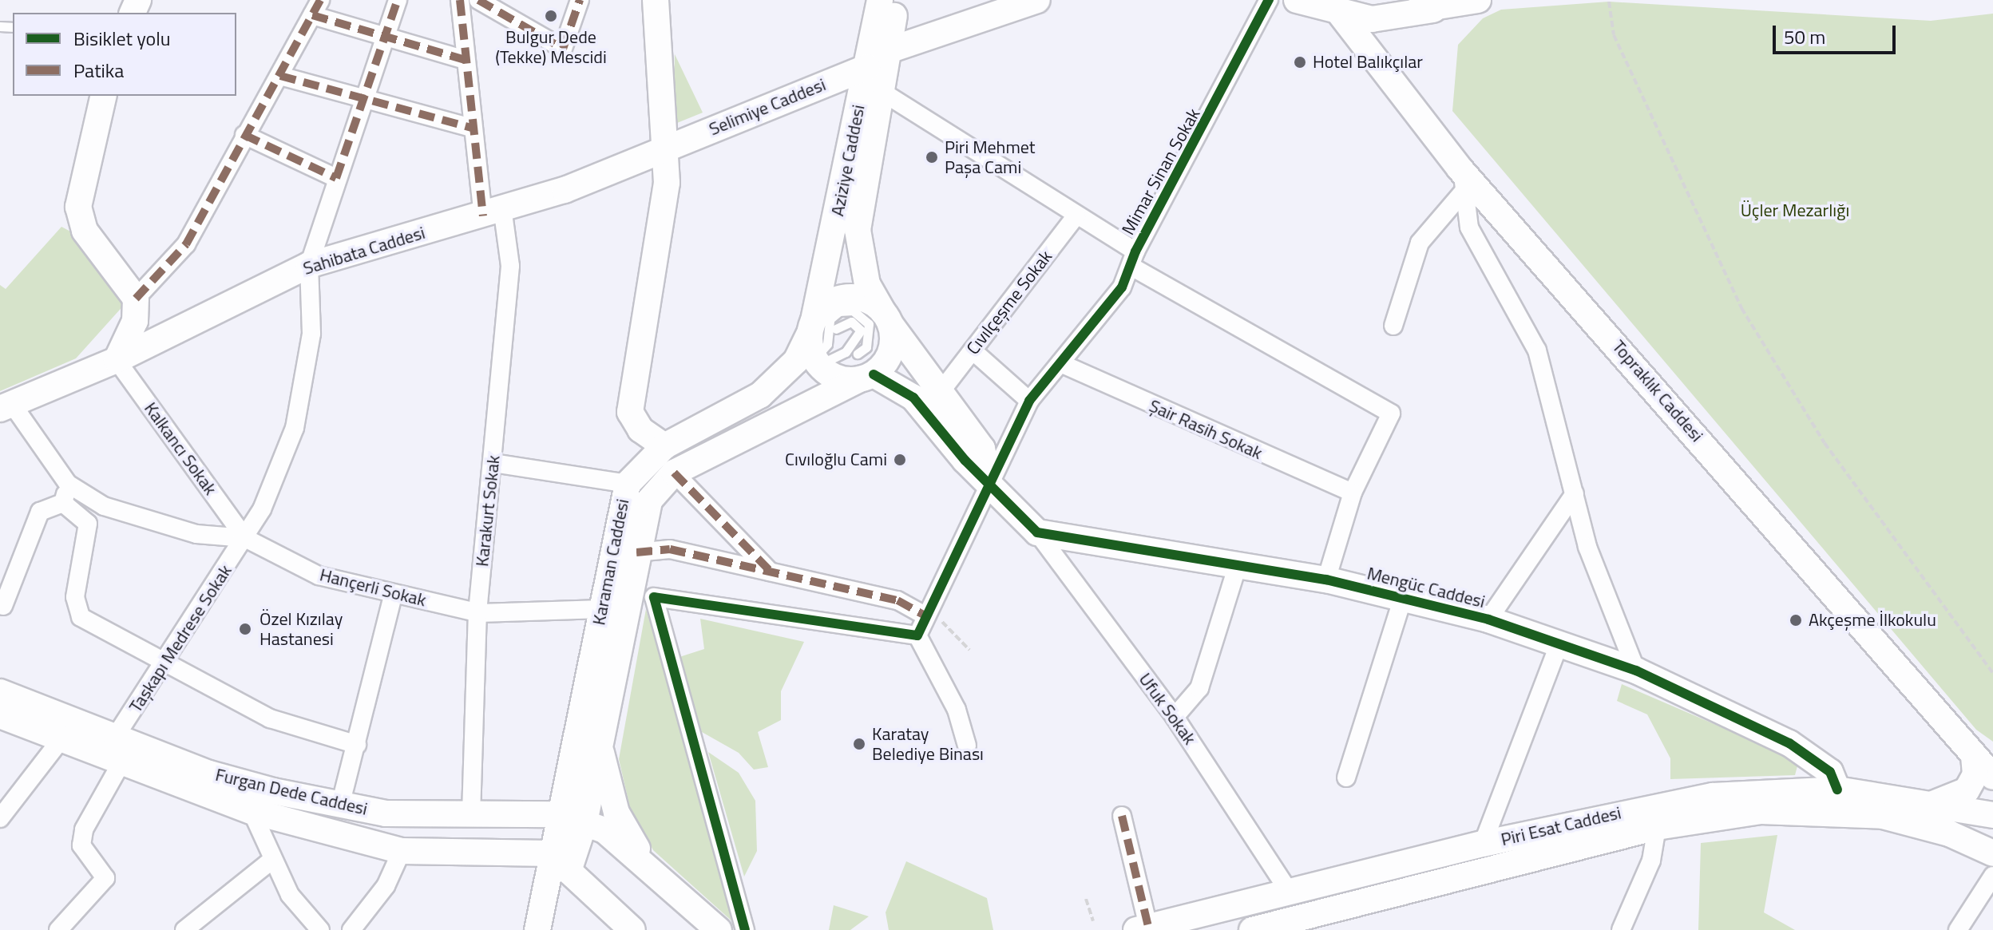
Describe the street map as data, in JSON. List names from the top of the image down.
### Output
{
  "streets": {
    "main road": [
      "Selimiye Caddesi",
      "Aziziye Caddesi",
      "Sahibata Caddesi",
      "Topraklık Caddesi",
      "Karaman Caddesi",
      "Mengüc Caddesi",
      "Furgan Dede Caddesi",
      "Piri Esat Caddesi"
    ],
    "street": [
      "Mimar Sinan Sokak",
      "Cıvılçeşme Sokak",
      "Şair Rasih Sokak",
      "Kalkancı Sokak",
      "Karakurt Sokak",
      "Hançerli Sokak",
      "Taşkapı Medrese Sokak",
      "Ufuk Sokak"
    ]
  },
  "crossings": [
    ["Selimiye Caddesi", "Aziziye Caddesi"],
    ["Selimiye Caddesi", "Sahibata Caddesi"],
    ["Aziziye Caddesi", "Mimar Sinan Sokak"],
    ["Aziziye Caddesi", "Cıvılçeşme Sokak"],
    ["Aziziye Caddesi", "Karaman Caddesi"],
    ["Mimar Sinan Sokak", "Şair Rasih Sokak"],
    ["Sahibata Caddesi", "Kalkancı Sokak"],
    ["Sahibata Caddesi", "Karakurt Sokak"],
    ["Sahibata Caddesi", "Hançerli Sokak"],
    ["Sahibata Caddesi", "Taşkapı Medrese Sokak"],
    ["Kalkancı Sokak", "Hançerli Sokak"],
    ["Kalkancı Sokak", "Taşkapı Medrese Sokak"],
    ["Karakurt Sokak", "Hançerli Sokak"],
    ["Karakurt Sokak", "Furgan Dede Caddesi"],
    ["Karaman Caddesi", "Hançerli Sokak"],
    ["Karaman Caddesi", "Furgan Dede Caddesi"],
    ["Hançerli Sokak", "Taşkapı Medrese Sokak"],
    ["Mengüc Caddesi", "Ufuk Sokak"],
    ["Mengüc Caddesi", "Piri Esat Caddesi"],
    ["Taşkapı Medrese Sokak", "Furgan Dede Caddesi"],
    ["Ufuk Sokak", "Piri Esat Caddesi"]
  ],
  "parks": ["Üçler Mezarlığı"],
  "places": [
    "Bulgur Dede (Tekke) Mescidi",
    "Hotel Balıkçılar",
    "Piri Mehmet Paşa Cami",
    "Cıvıloğlu Cami",
    "Akçeşme İlkokulu",
    "Özel Kızılay Hastanesi",
    "Karatay Belediye Binası"
  ],
  "legend": ["Bisiklet yolu", "Patika"],
  "scale_bar": "50 m"
}
